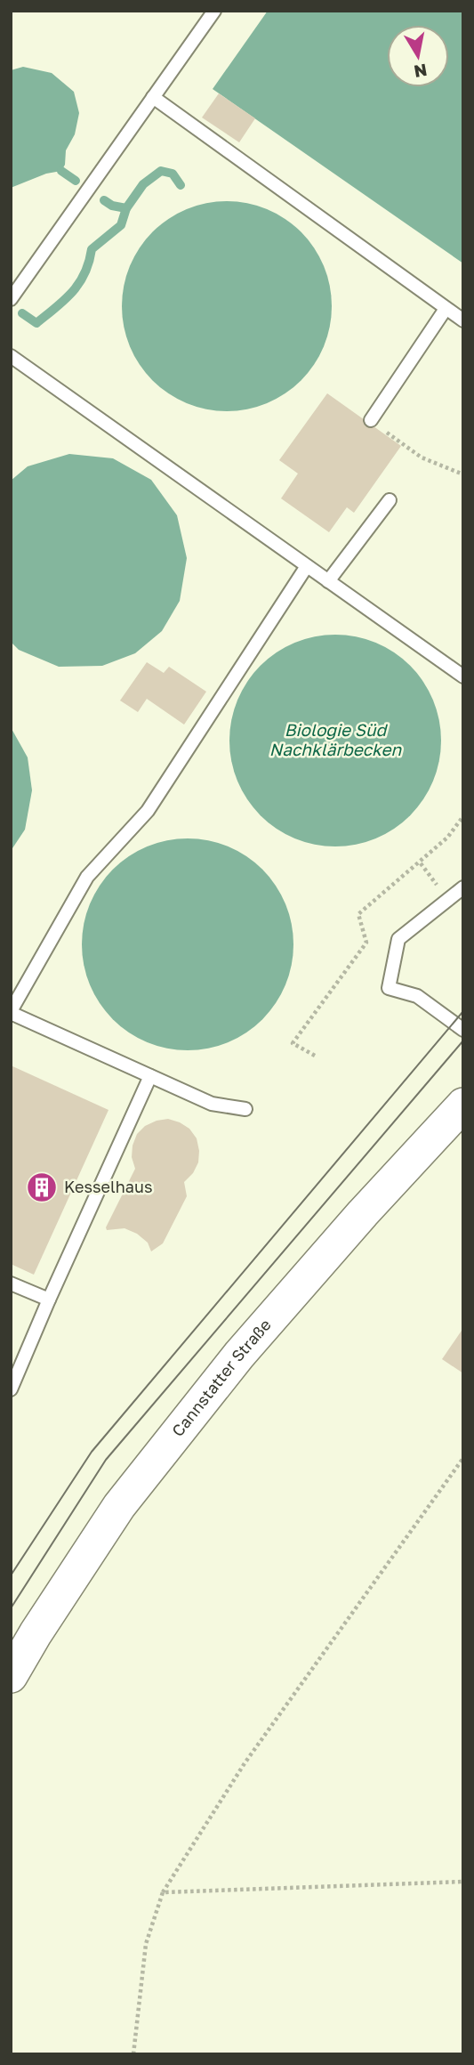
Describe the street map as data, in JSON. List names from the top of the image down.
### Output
{
  "streets": {
    "main road": ["Cannstatter Straße"]
  },
  "water": ["Biologie Süd Nachklärbecken"],
  "places": {
    "building": ["Kesselhaus"]
  },
  "north": "bottom"
}
